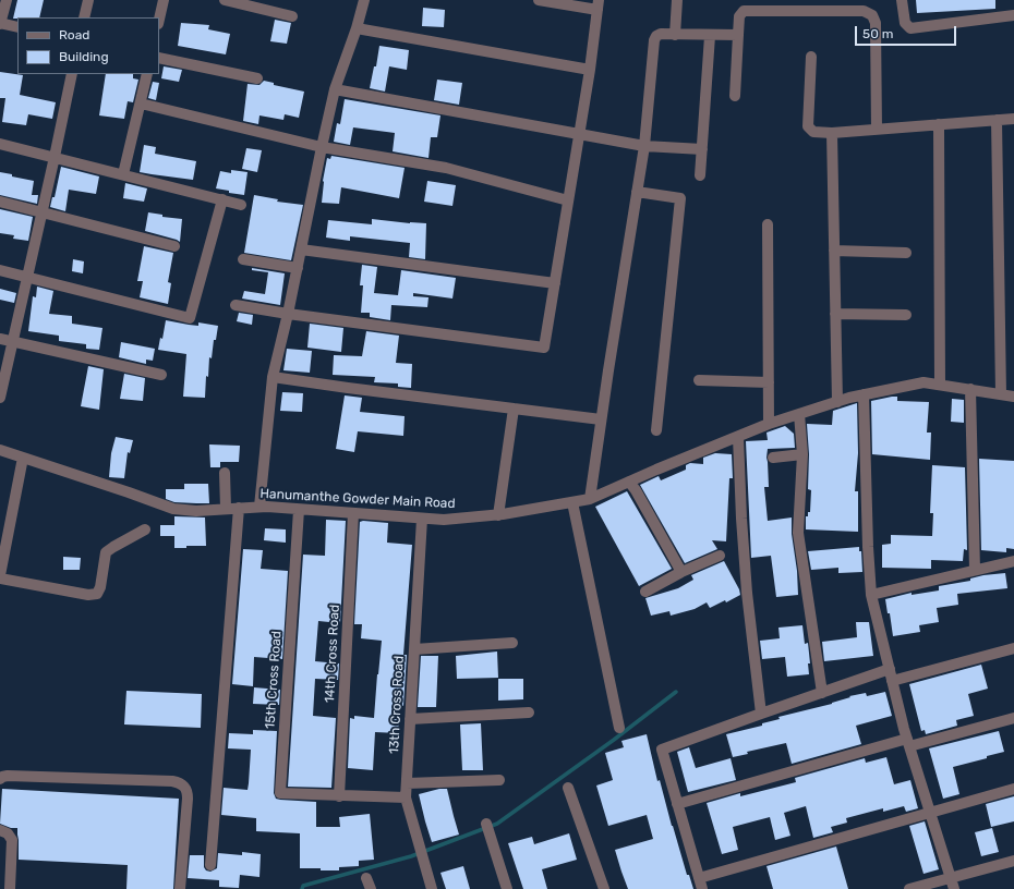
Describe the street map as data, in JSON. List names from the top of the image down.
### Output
{
  "streets": {
    "street": [
      "Hanumanthe Gowder Main Road",
      "14th Cross Road",
      "15th Cross Road",
      "13th Cross Road"
    ]
  },
  "crossings": [
    ["Hanumanthe Gowder Main Road", "14th Cross Road"],
    ["Hanumanthe Gowder Main Road", "15th Cross Road"],
    ["Hanumanthe Gowder Main Road", "13th Cross Road"],
    ["14th Cross Road", "15th Cross Road"]
  ],
  "legend": ["Road", "Building"],
  "scale_bar": "50 m"
}
